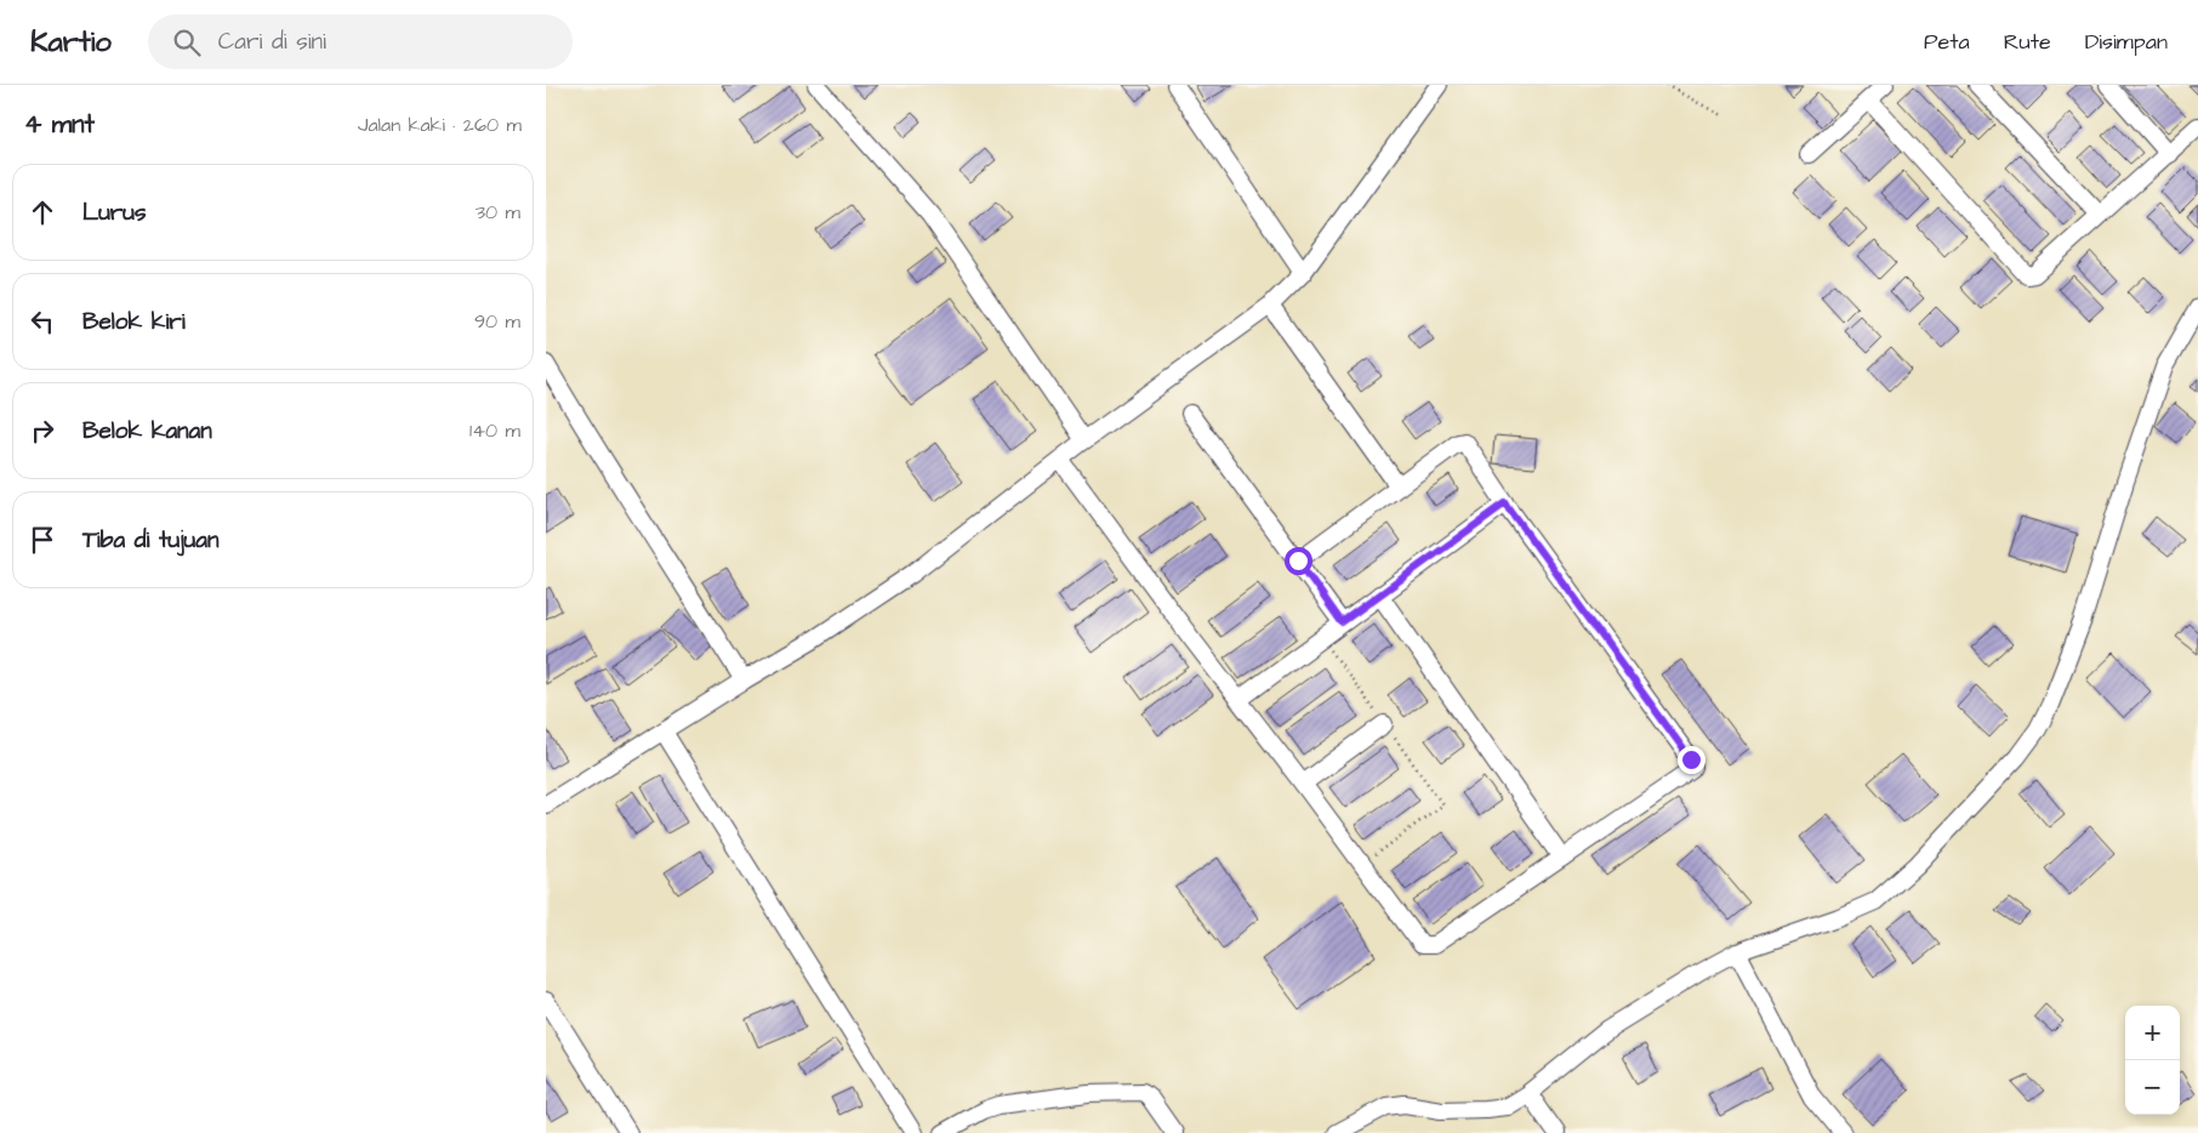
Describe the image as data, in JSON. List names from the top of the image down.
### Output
{
  "page": {
    "header": "Kartio",
    "search": "Cari di sini",
    "nav": ["Peta", "Rute", "Disimpan"],
    "heading": ["4 mnt", "Jalan kaki · 260 m"],
    "list": [
      ["Lurus", "30 m"],
      ["Belok kiri", "90 m"],
      ["Belok kanan", "140 m"],
      "Tiba di tujuan"
    ],
    "map_buttons": ["+", "−"]
  }
}
